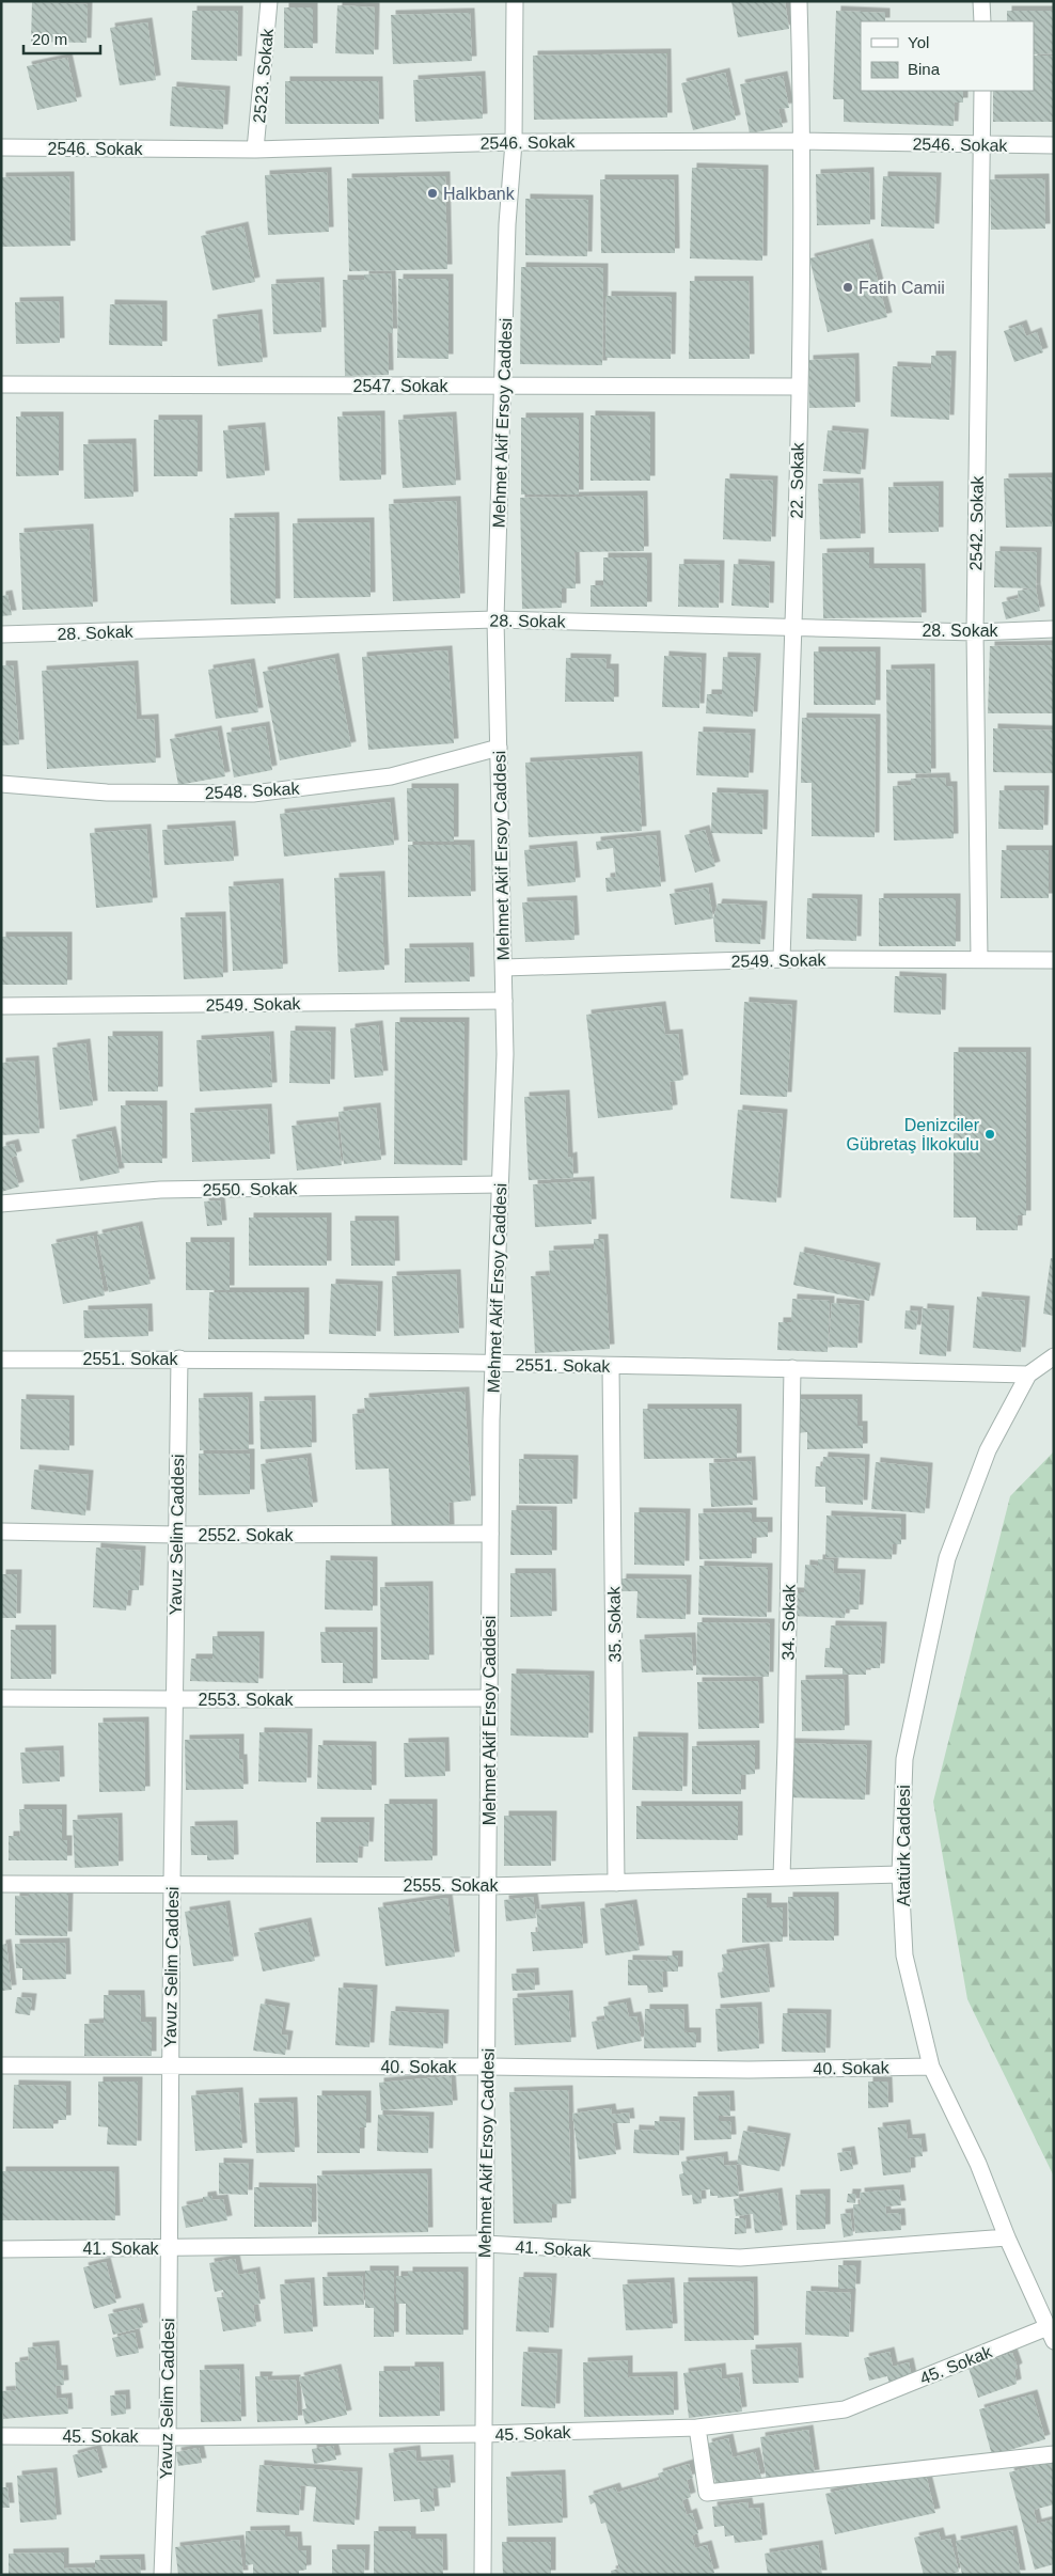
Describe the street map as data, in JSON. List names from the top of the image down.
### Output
{
  "streets": {
    "street": [
      "2523. Sokak",
      "2546. Sokak",
      "2547. Sokak",
      "Mehmet Akif Ersoy Caddesi",
      "22. Sokak",
      "2542. Sokak",
      "28. Sokak",
      "2548. Sokak",
      "2549. Sokak",
      "2550. Sokak",
      "2551. Sokak",
      "Yavuz Selim Caddesi",
      "2552. Sokak",
      "34. Sokak",
      "35. Sokak",
      "2553. Sokak",
      "Atatürk Caddesi",
      "2555. Sokak",
      "40. Sokak",
      "41. Sokak",
      "45. Sokak"
    ]
  },
  "crossings": [
    ["2523. Sokak", "2546. Sokak"],
    ["2546. Sokak", "Mehmet Akif Ersoy Caddesi"],
    ["2546. Sokak", "22. Sokak"],
    ["2546. Sokak", "2542. Sokak"],
    ["2547. Sokak", "Mehmet Akif Ersoy Caddesi"],
    ["2547. Sokak", "22. Sokak"],
    ["Mehmet Akif Ersoy Caddesi", "28. Sokak"],
    ["Mehmet Akif Ersoy Caddesi", "2548. Sokak"],
    ["Mehmet Akif Ersoy Caddesi", "2549. Sokak"],
    ["Mehmet Akif Ersoy Caddesi", "2550. Sokak"],
    ["Mehmet Akif Ersoy Caddesi", "2551. Sokak"],
    ["Mehmet Akif Ersoy Caddesi", "2552. Sokak"],
    ["Mehmet Akif Ersoy Caddesi", "2553. Sokak"],
    ["Mehmet Akif Ersoy Caddesi", "2555. Sokak"],
    ["Mehmet Akif Ersoy Caddesi", "40. Sokak"],
    ["Mehmet Akif Ersoy Caddesi", "41. Sokak"],
    ["Mehmet Akif Ersoy Caddesi", "45. Sokak"],
    ["22. Sokak", "28. Sokak"],
    ["22. Sokak", "2549. Sokak"],
    ["2542. Sokak", "28. Sokak"],
    ["2542. Sokak", "2549. Sokak"],
    ["2551. Sokak", "Yavuz Selim Caddesi"],
    ["2551. Sokak", "34. Sokak"],
    ["2551. Sokak", "35. Sokak"],
    ["2551. Sokak", "Atatürk Caddesi"],
    ["Yavuz Selim Caddesi", "2552. Sokak"],
    ["Yavuz Selim Caddesi", "2553. Sokak"],
    ["Yavuz Selim Caddesi", "2555. Sokak"],
    ["Yavuz Selim Caddesi", "40. Sokak"],
    ["Yavuz Selim Caddesi", "41. Sokak"],
    ["Yavuz Selim Caddesi", "45. Sokak"],
    ["34. Sokak", "2555. Sokak"],
    ["35. Sokak", "2555. Sokak"],
    ["Atatürk Caddesi", "2555. Sokak"],
    ["Atatürk Caddesi", "40. Sokak"],
    ["Atatürk Caddesi", "41. Sokak"],
    ["Atatürk Caddesi", "45. Sokak"]
  ],
  "places": ["Halkbank", "Fatih Camii", "Denizciler Gübretaş İlkokulu"],
  "legend": ["Yol", "Bina"],
  "scale_bar": "20 m"
}
